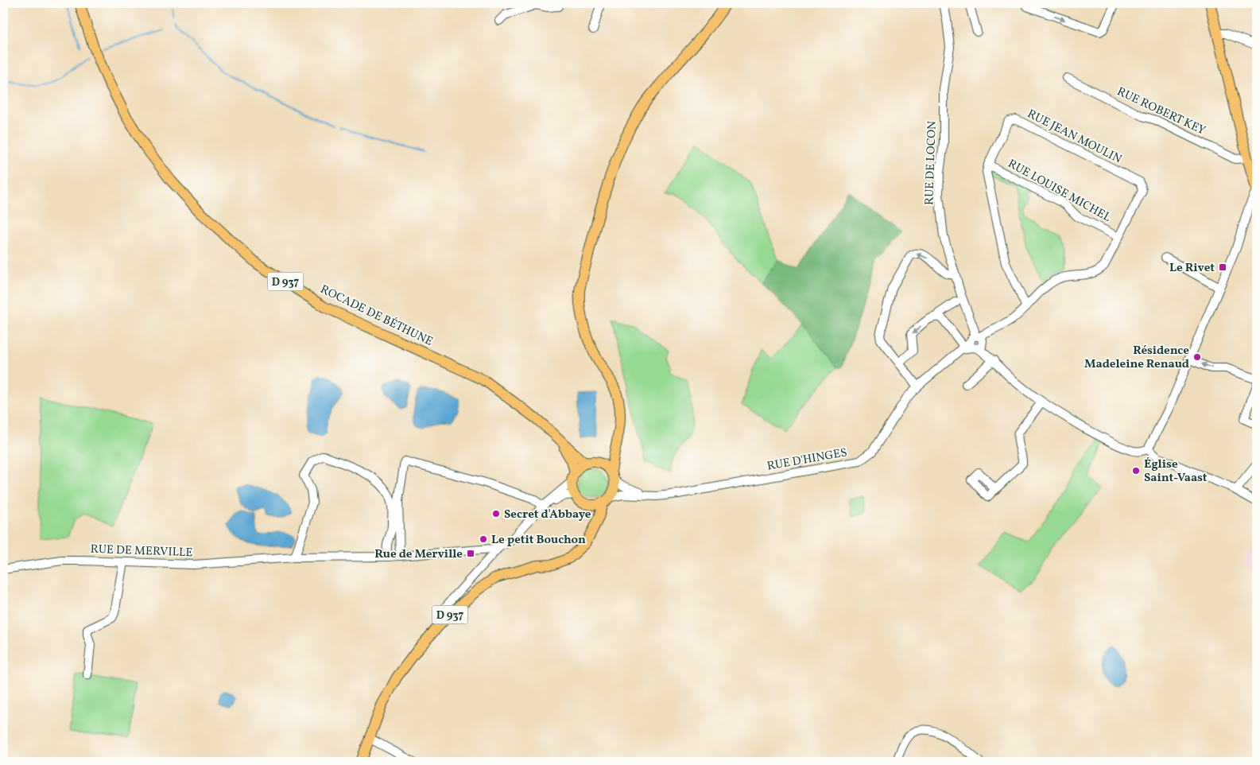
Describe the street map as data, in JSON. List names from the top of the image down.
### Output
{
  "streets": {
    "main road": ["D 937", "ROCADE DE BÉTHUNE"],
    "street": [
      "RUE ROBERT KEY",
      "RUE JEAN MOULIN",
      "RUE DE LOCON",
      "RUE LOUISE MICHEL",
      "RUE D'HINGES",
      "RUE DE MERVILLE"
    ]
  },
  "crossings": [
    ["RUE JEAN MOULIN", "RUE DE LOCON"],
    ["RUE JEAN MOULIN", "RUE LOUISE MICHEL"],
    ["RUE JEAN MOULIN", "RUE D'HINGES"],
    ["RUE DE LOCON", "RUE D'HINGES"],
    ["D 937", "ROCADE DE BÉTHUNE"],
    ["D 937", "RUE D'HINGES"],
    ["D 937", "RUE DE MERVILLE"],
    ["ROCADE DE BÉTHUNE", "RUE D'HINGES"],
    ["ROCADE DE BÉTHUNE", "RUE DE MERVILLE"],
    ["RUE D'HINGES", "RUE DE MERVILLE"]
  ],
  "places": {
    "transit": ["Le Rivet", "Rue de Merville"],
    "other": [
      "Résidence Madeleine Renaud",
      "Église Saint-Vaast",
      "Secret d'Abbaye",
      "Le petit Bouchon"
    ]
  }
}
